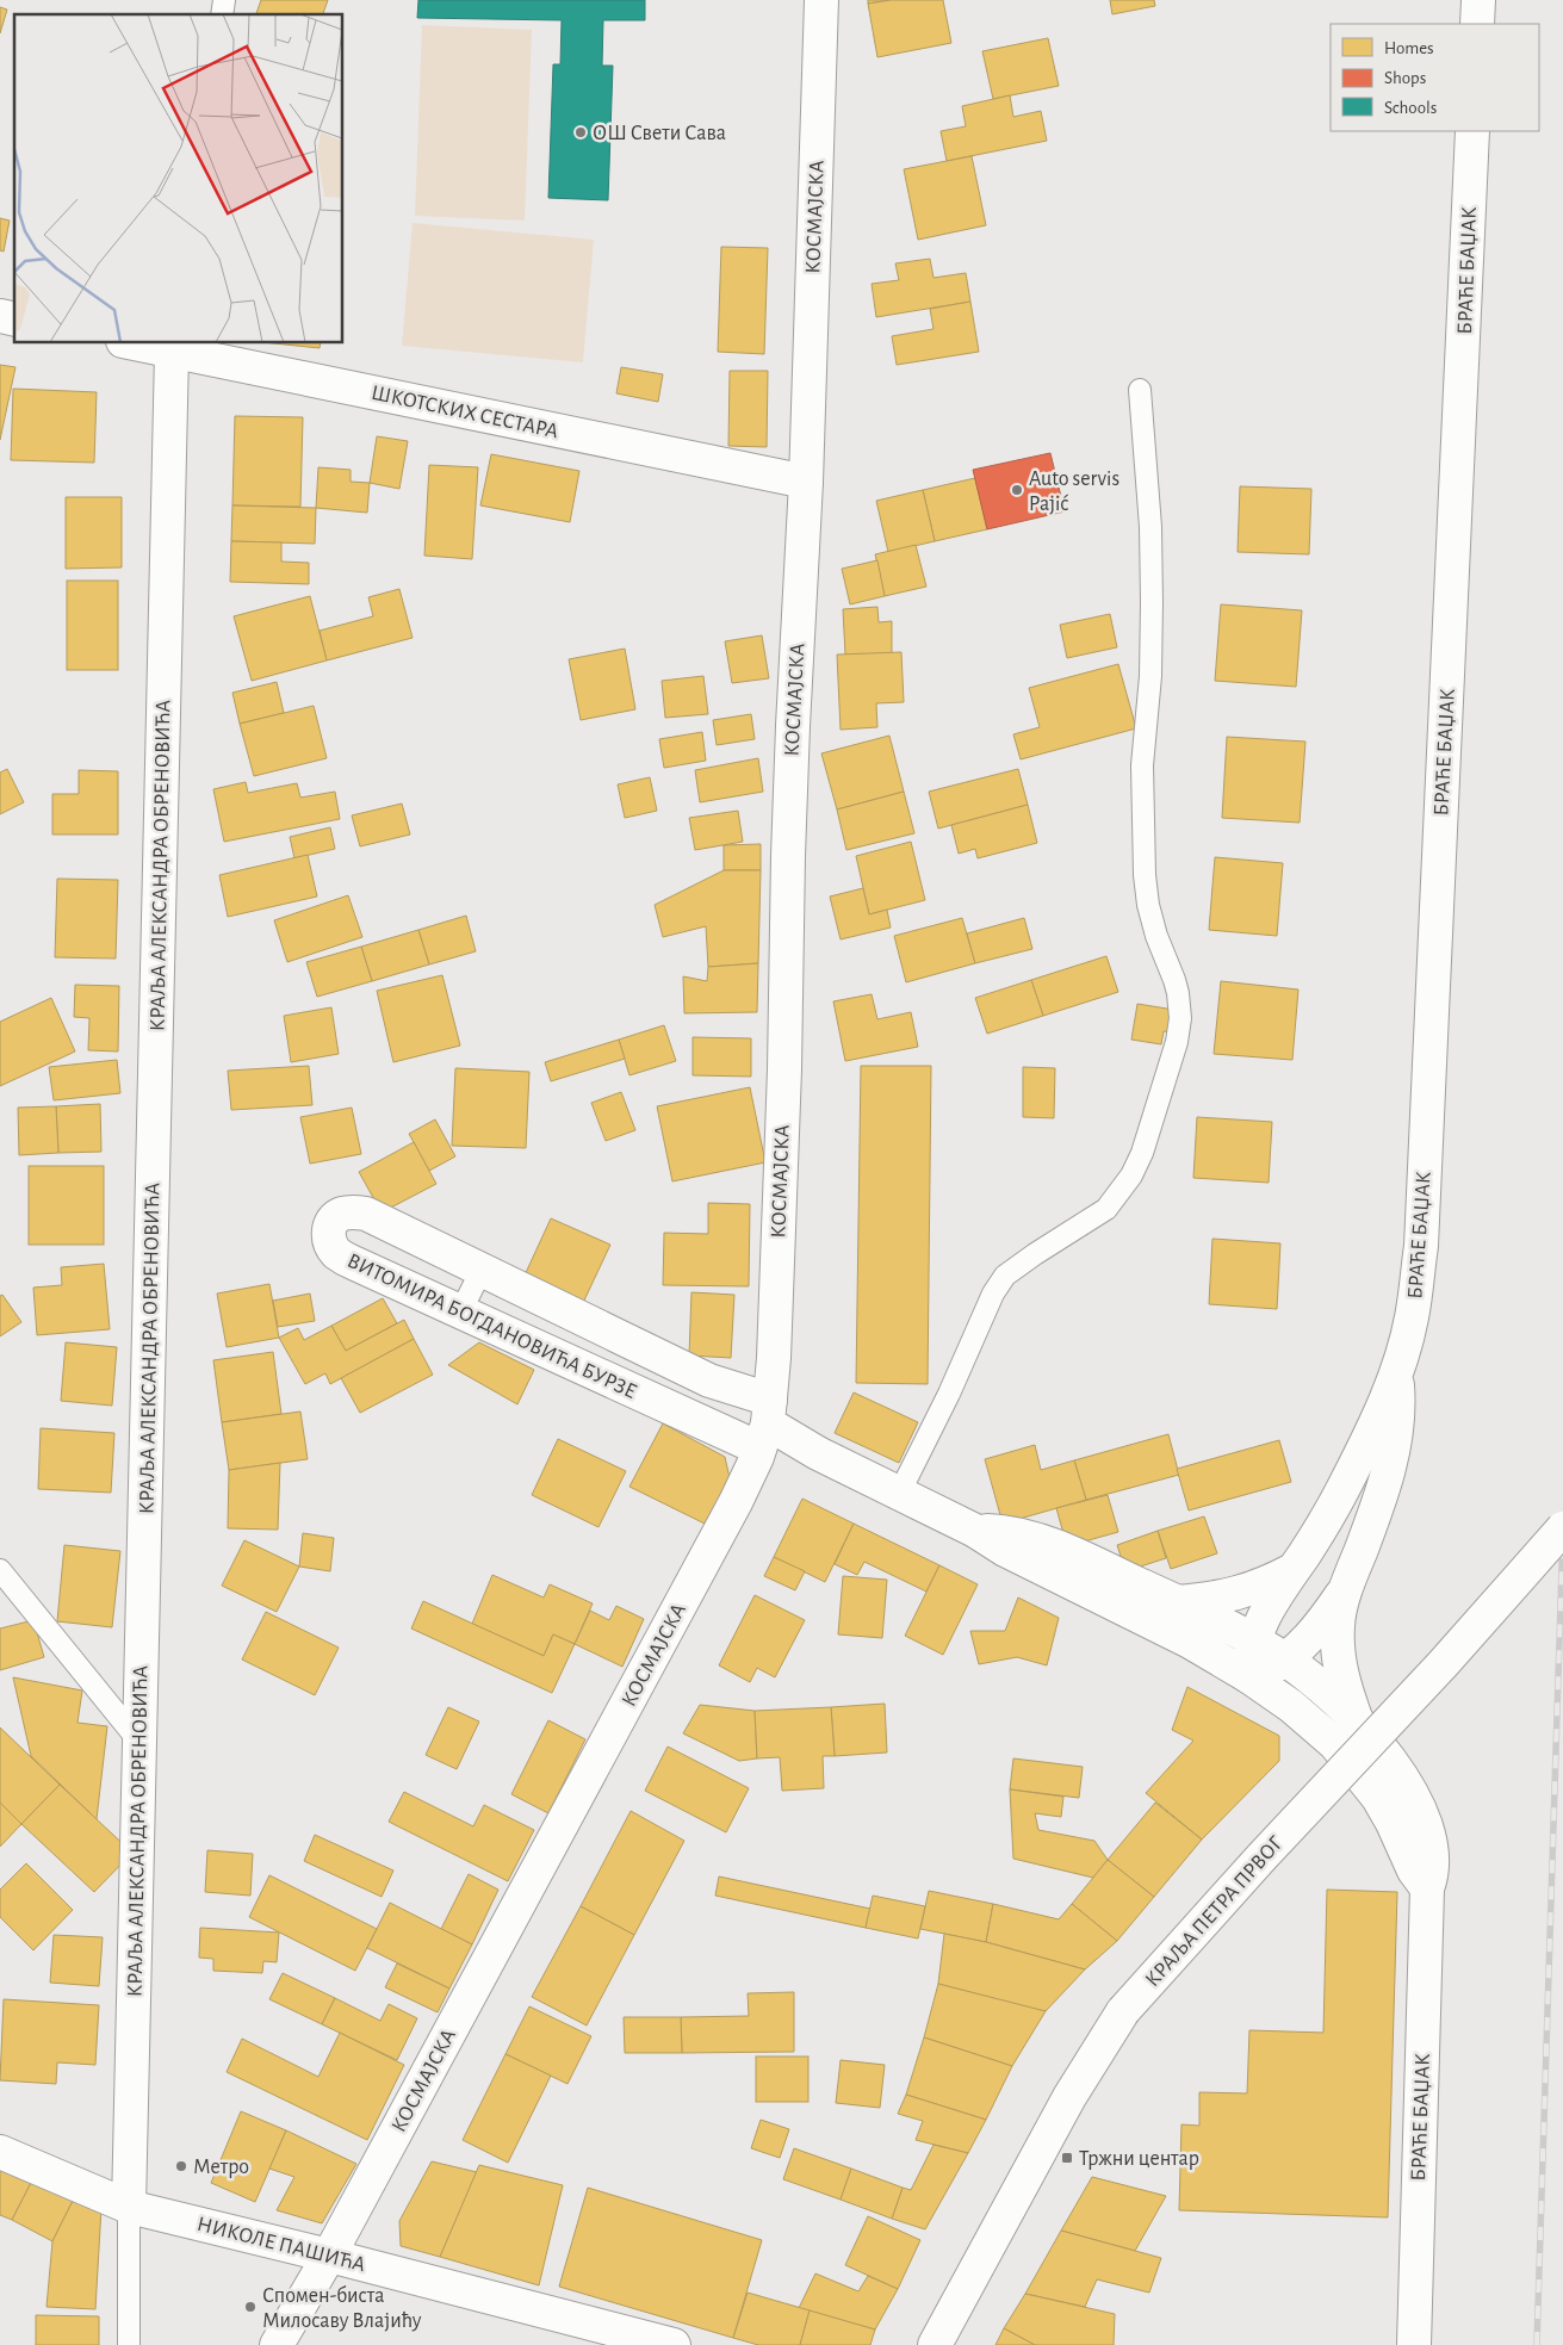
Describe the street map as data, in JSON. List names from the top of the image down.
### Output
{
  "streets": {
    "street": [
      "КОСМАЈСКА",
      "БРАЋЕ БАЏАК",
      "ШКОТСКИХ СЕСТАРА",
      "КРАЉА АЛЕКСАНДРА ОБРЕНОВИЋА",
      "ВИТОМИРА БОГДАНОВИЋА БУРЗЕ",
      "КРАЉА ПЕТРА ПРВОГ",
      "НИКОЛЕ ПАШИЋА"
    ]
  },
  "crossings": [
    ["КОСМАЈСКА", "ШКОТСКИХ СЕСТАРА"],
    ["КОСМАЈСКА", "ВИТОМИРА БОГДАНОВИЋА БУРЗЕ"],
    ["КОСМАЈСКА", "НИКОЛЕ ПАШИЋА"],
    ["БРАЋЕ БАЏАК", "ВИТОМИРА БОГДАНОВИЋА БУРЗЕ"],
    ["ШКОТСКИХ СЕСТАРА", "КРАЉА АЛЕКСАНДРА ОБРЕНОВИЋА"],
    ["КРАЉА АЛЕКСАНДРА ОБРЕНОВИЋА", "НИКОЛЕ ПАШИЋА"]
  ],
  "places": {
    "other": [
      "ОШ Свети Сава",
      "Auto servis Pajić",
      "Метро",
      "Спомен-биста Милосаву Влајићу"
    ],
    "transit": ["Тржни центар"]
  },
  "legend": ["Homes", "Shops", "Schools"]
}
